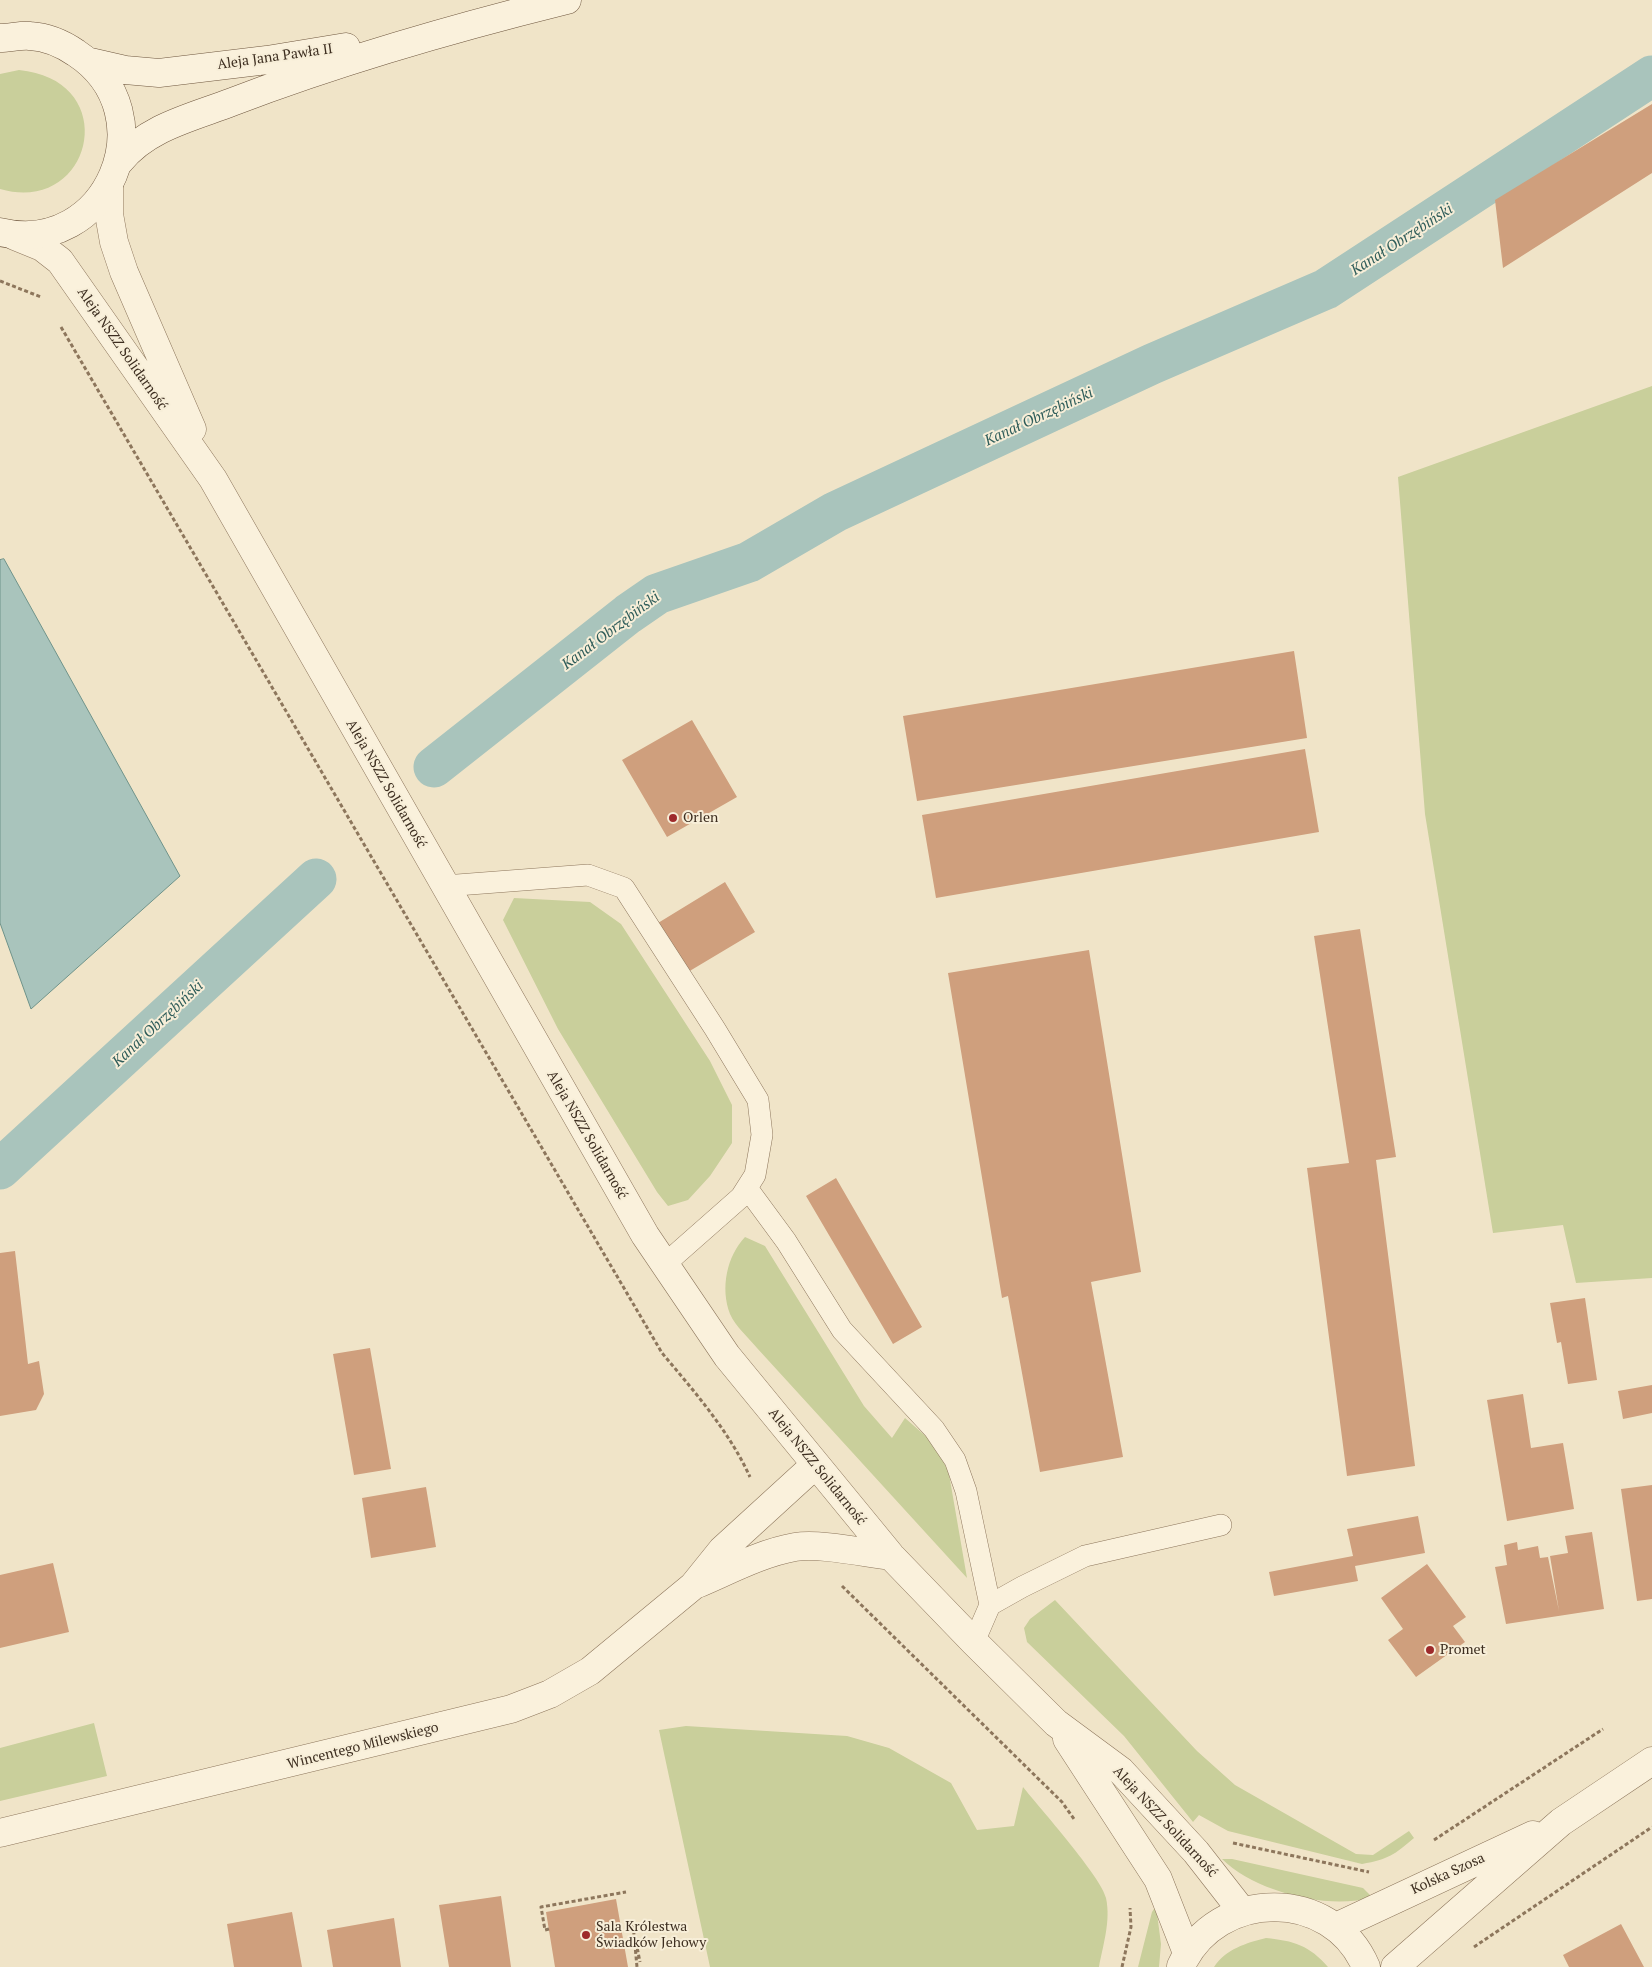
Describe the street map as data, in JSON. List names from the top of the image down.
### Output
{
  "streets": {
    "street": [
      "Aleja Jana Pawła II",
      "Aleja NSZZ Solidarność",
      "Wincentego Milewskiego",
      "Kolska Szosa"
    ]
  },
  "crossings": [
    ["Aleja NSZZ Solidarność", "Wincentego Milewskiego"]
  ],
  "water": ["Kanał Obrzębiński"],
  "places": ["Orlen", "Promet", "Sala Królestwa Świadków Jehowy"]
}
